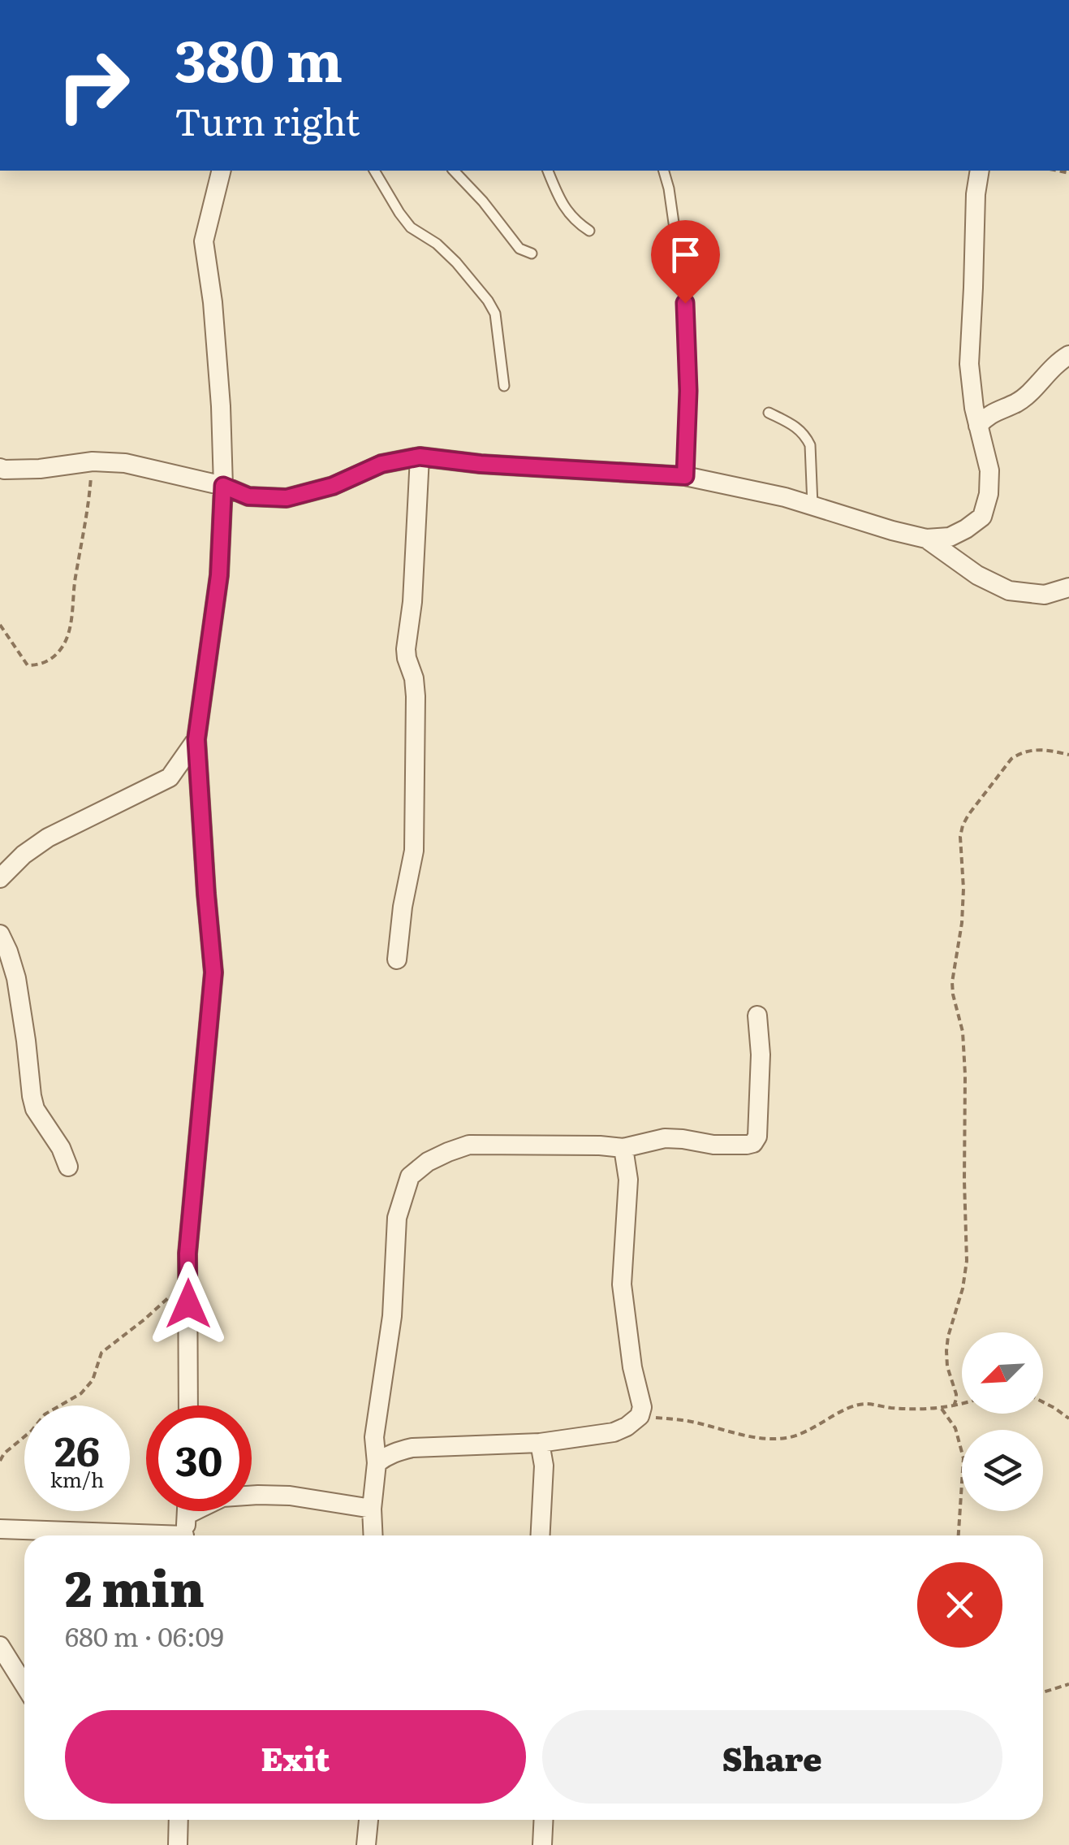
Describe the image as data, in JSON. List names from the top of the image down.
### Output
{
  "north": "bottom left",
  "page": {
    "turn": ["380 m", "Turn right"],
    "speed": "26 km/h",
    "limit": "30",
    "heading": ["2 min", "680 m · 06:09"],
    "buttons": ["Exit", "Share"]
  }
}
